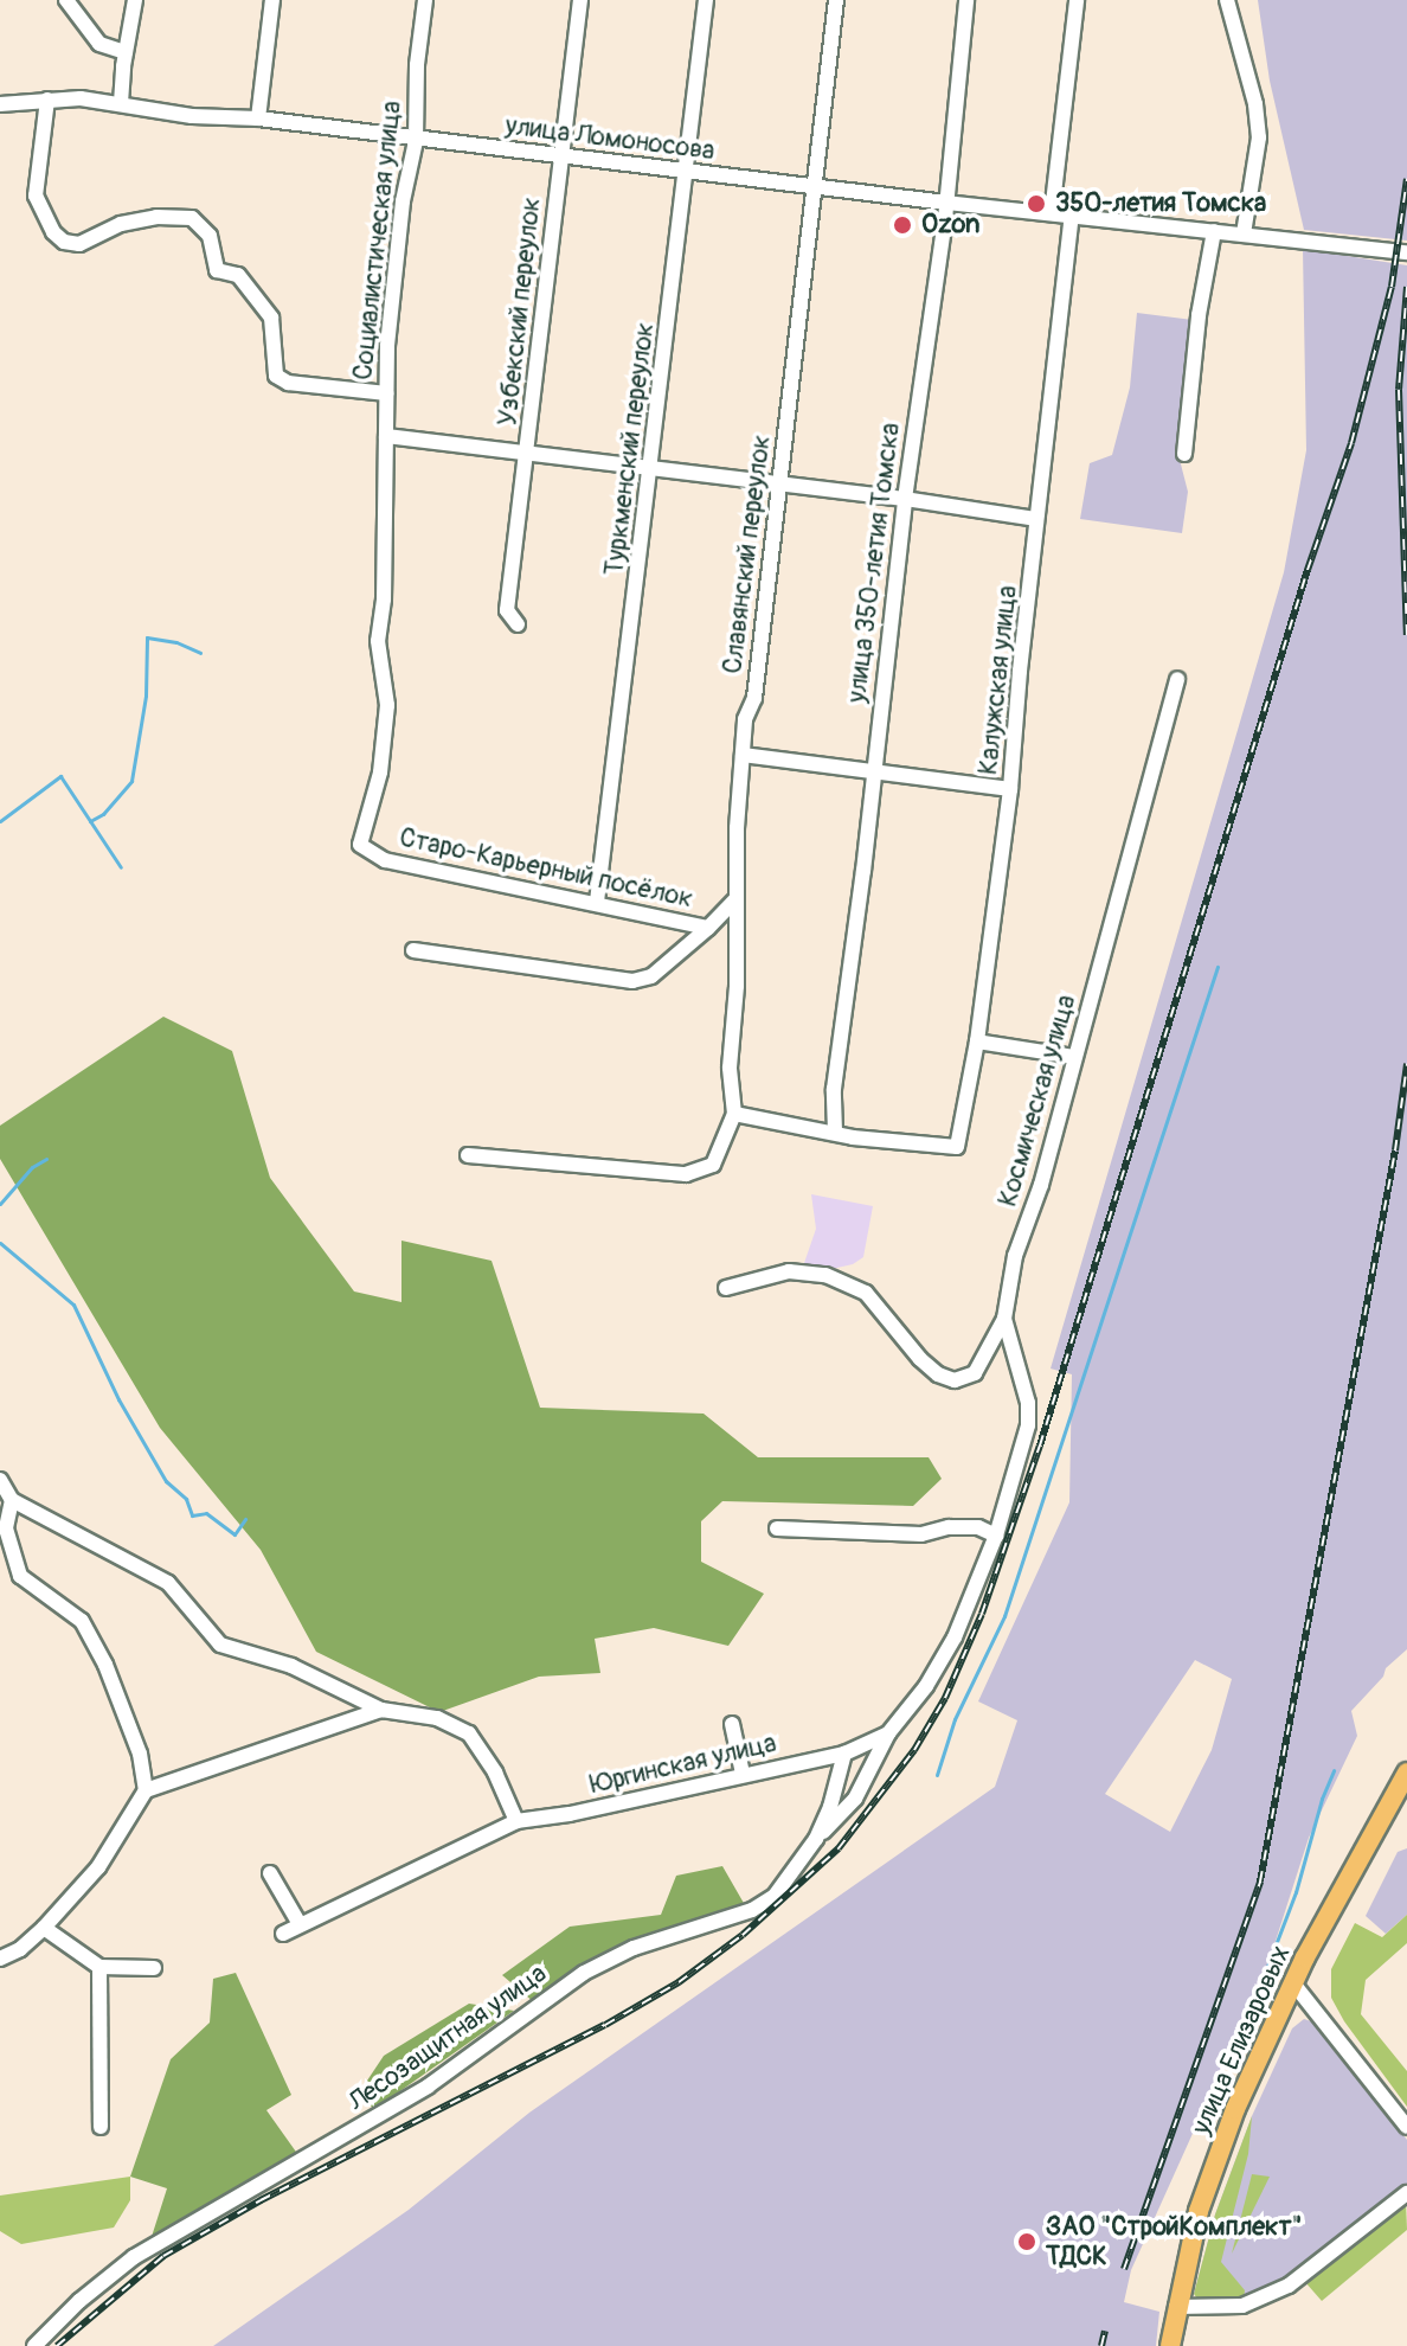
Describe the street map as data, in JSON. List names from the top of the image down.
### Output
{
  "streets": {
    "main road": ["улица Елизаровых"],
    "street": [
      "улица Ломоносова",
      "Социалистическая улица",
      "Узбекский переулок",
      "Туркменский переулок",
      "Славянский переулок",
      "улица 350-летия Томска",
      "Калужская улица",
      "Старо-Карьерный посёлок",
      "Космическая улица",
      "Юргинская улица",
      "Лесозащитная улица"
    ]
  },
  "crossings": [
    ["улица Ломоносова", "Социалистическая улица"],
    ["улица Ломоносова", "Узбекский переулок"],
    ["улица Ломоносова", "Туркменский переулок"],
    ["улица Ломоносова", "Славянский переулок"],
    ["улица Ломоносова", "улица 350-летия Томска"],
    ["улица Ломоносова", "Калужская улица"],
    ["Социалистическая улица", "Старо-Карьерный посёлок"],
    ["Туркменский переулок", "Старо-Карьерный посёлок"],
    ["Славянский переулок", "Старо-Карьерный посёлок"],
    ["улица 350-летия Томска", "Калужская улица"],
    ["Космическая улица", "Юргинская улица"],
    ["Юргинская улица", "Лесозащитная улица"]
  ],
  "places": ["350-летия Томска", "Ozon", "ЗАО \"СтройКомплект\" ТДСК"]
}
